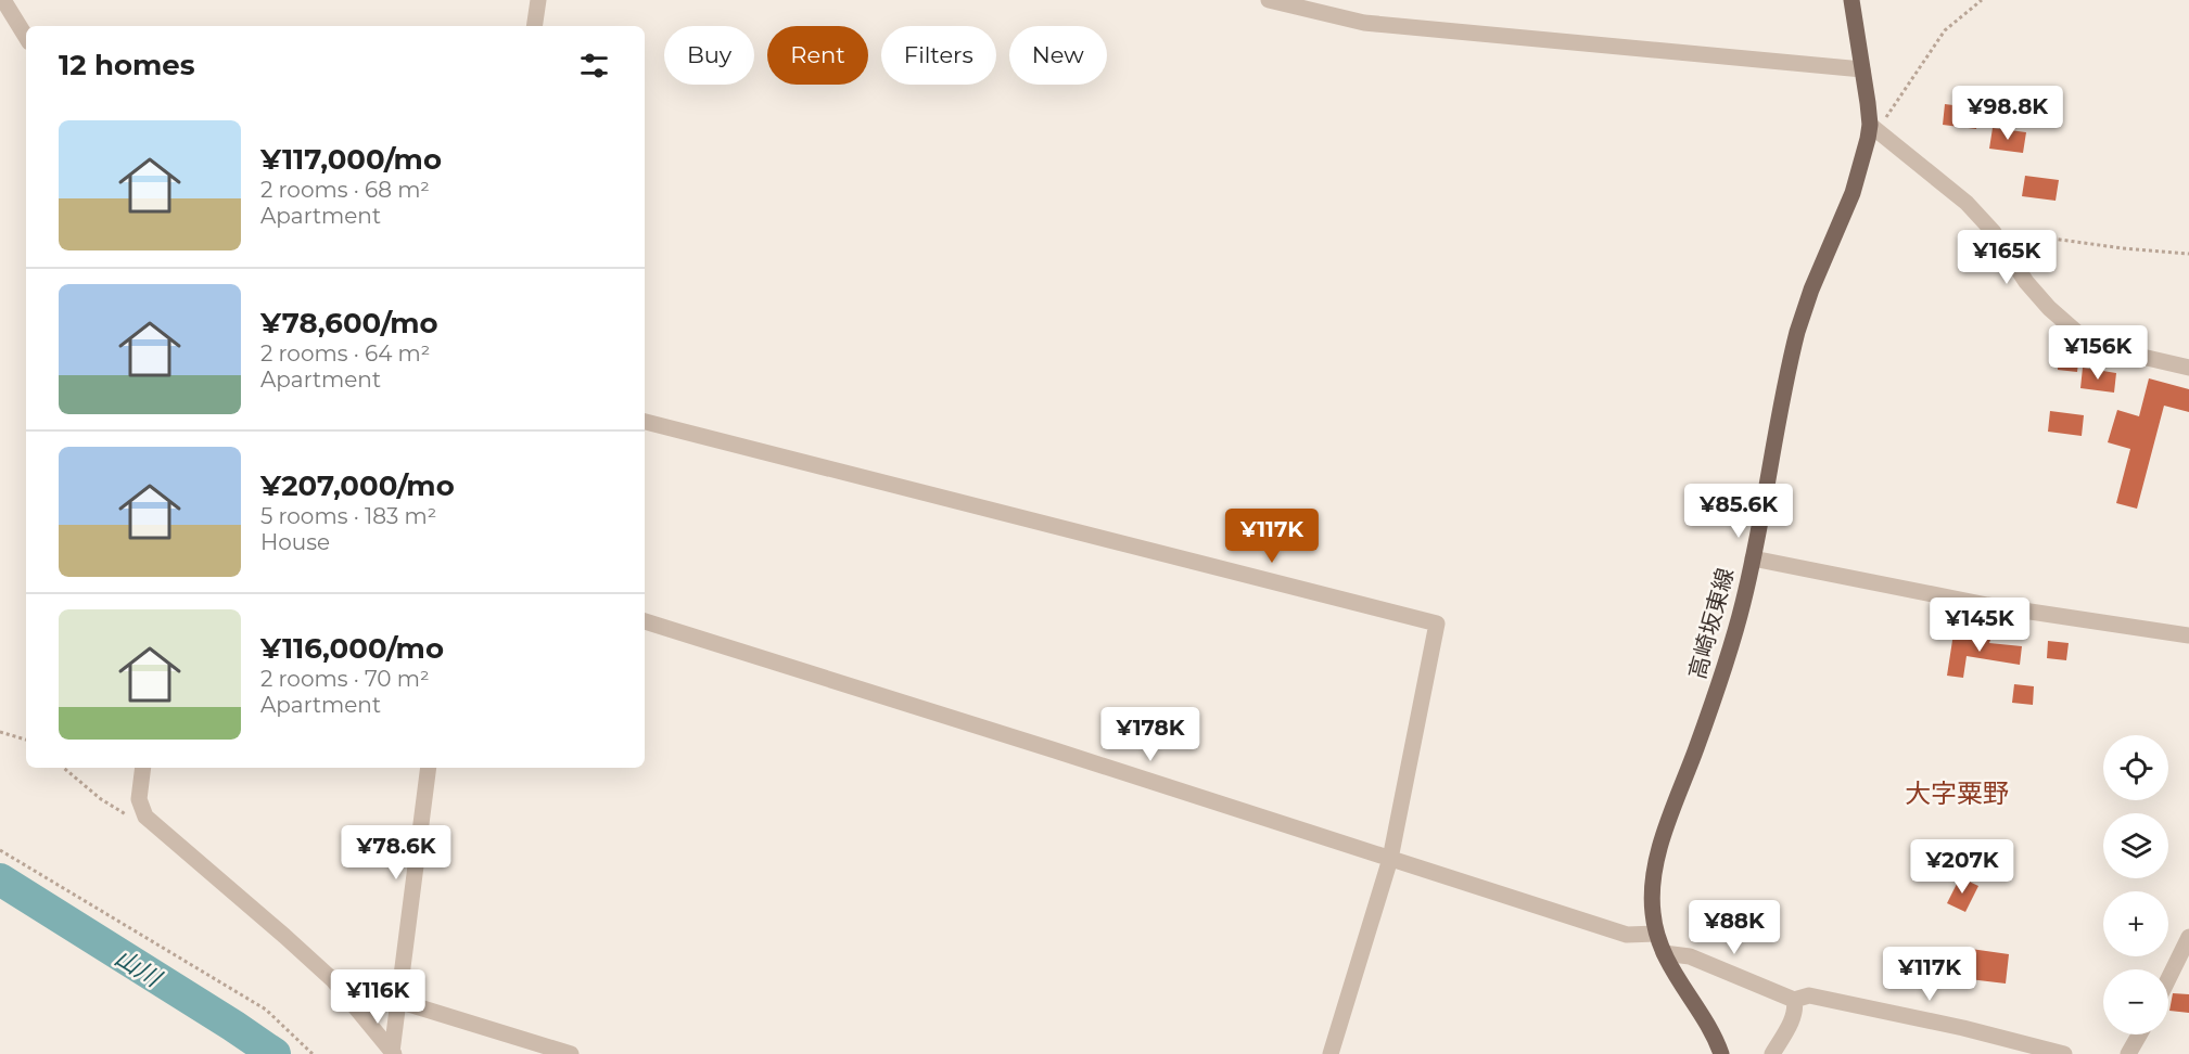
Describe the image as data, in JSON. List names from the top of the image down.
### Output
{
  "streets": {
    "main road": ["高崎坂東線"]
  },
  "districts": ["大字粟野"],
  "water": ["山川"],
  "page": {
    "chip": [
      "Buy",
      "Rent",
      "Filters",
      "New"
    ],
    "heading": "12 homes",
    "price": [
      "¥98.8K",
      "¥165K",
      "¥156K",
      "¥85.6K",
      "¥117K",
      "¥145K",
      "¥178K",
      "¥78.6K",
      "¥207K",
      "¥88K",
      "¥117K",
      "¥116K"
    ],
    "list": [
      {
        "name": "¥117,000/mo",
        "note": "2 rooms · 68 m² · Apartment"
      },
      {
        "name": "¥78,600/mo",
        "note": "2 rooms · 64 m² · Apartment"
      },
      {
        "name": "¥207,000/mo",
        "note": "5 rooms · 183 m² · House"
      },
      {
        "name": "¥116,000/mo",
        "note": "2 rooms · 70 m² · Apartment"
      }
    ],
    "map_buttons": ["+", "−"]
  }
}
